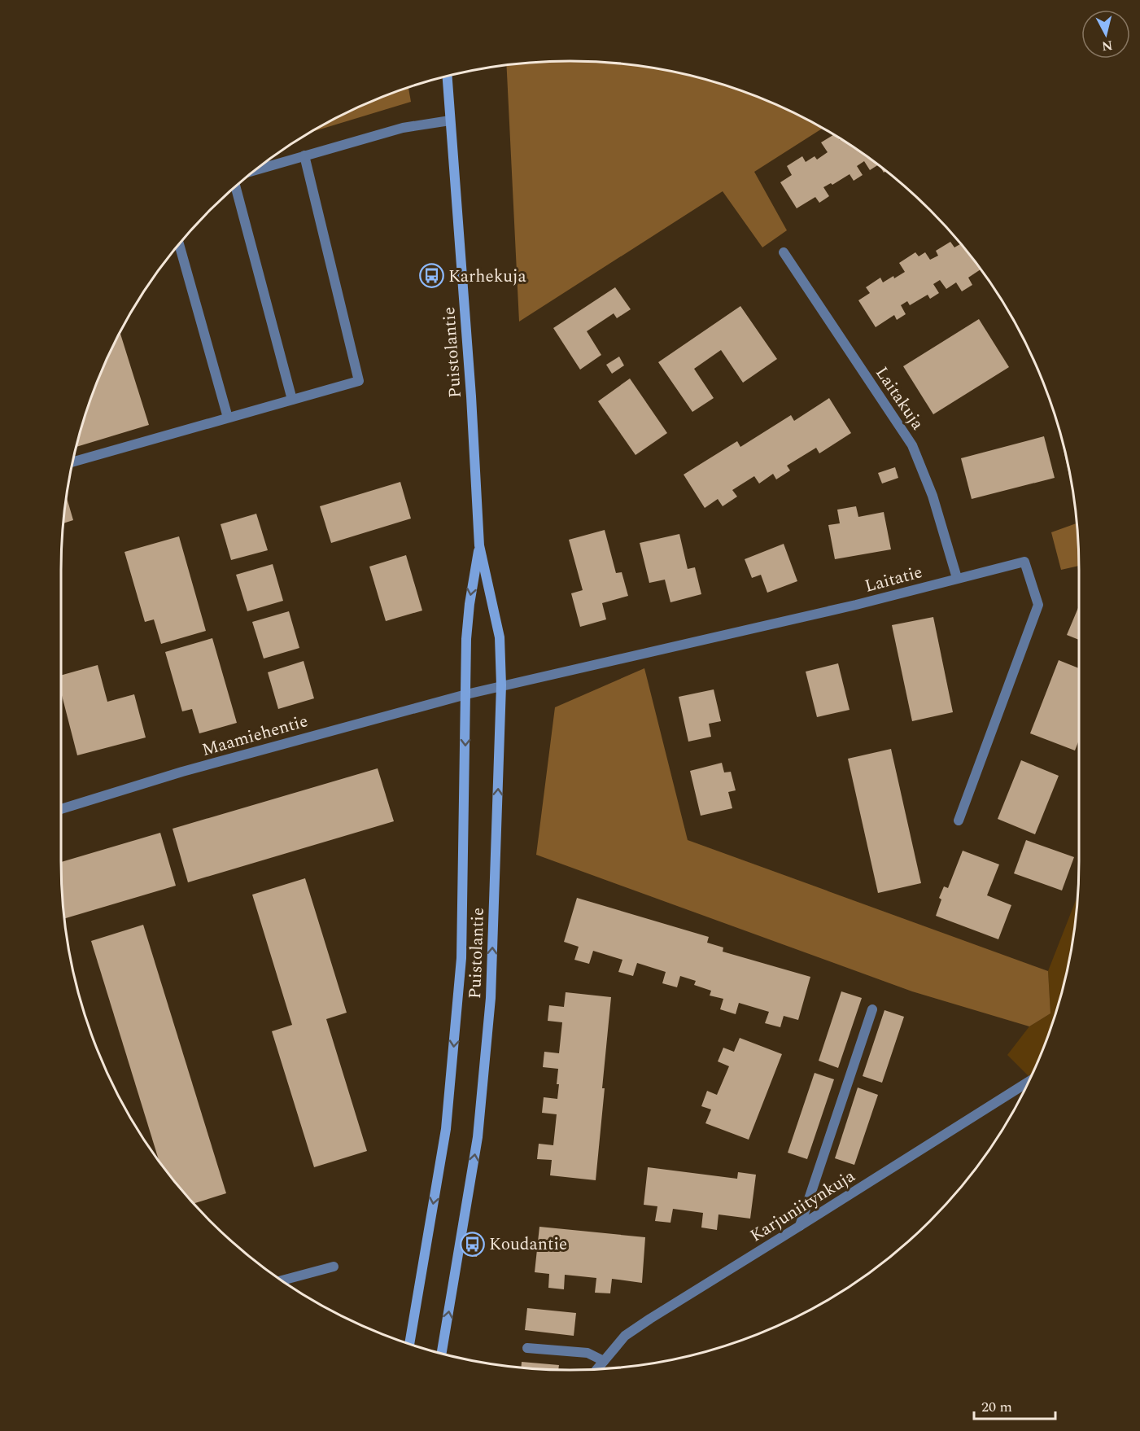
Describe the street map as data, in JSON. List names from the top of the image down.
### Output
{
  "streets": {
    "main road": ["Puistolantie"],
    "street": [
      "Laitakuja",
      "Laitatie",
      "Maamiehentie",
      "Karjuniitynkuja"
    ]
  },
  "crossings": [
    ["Puistolantie", "Laitatie"],
    ["Puistolantie", "Maamiehentie"],
    ["Laitakuja", "Laitatie"],
    ["Laitatie", "Maamiehentie"]
  ],
  "places": {
    "bus stop": ["Karhekuja", "Koudantie"]
  },
  "scale_bar": "20 m",
  "north": "bottom"
}
